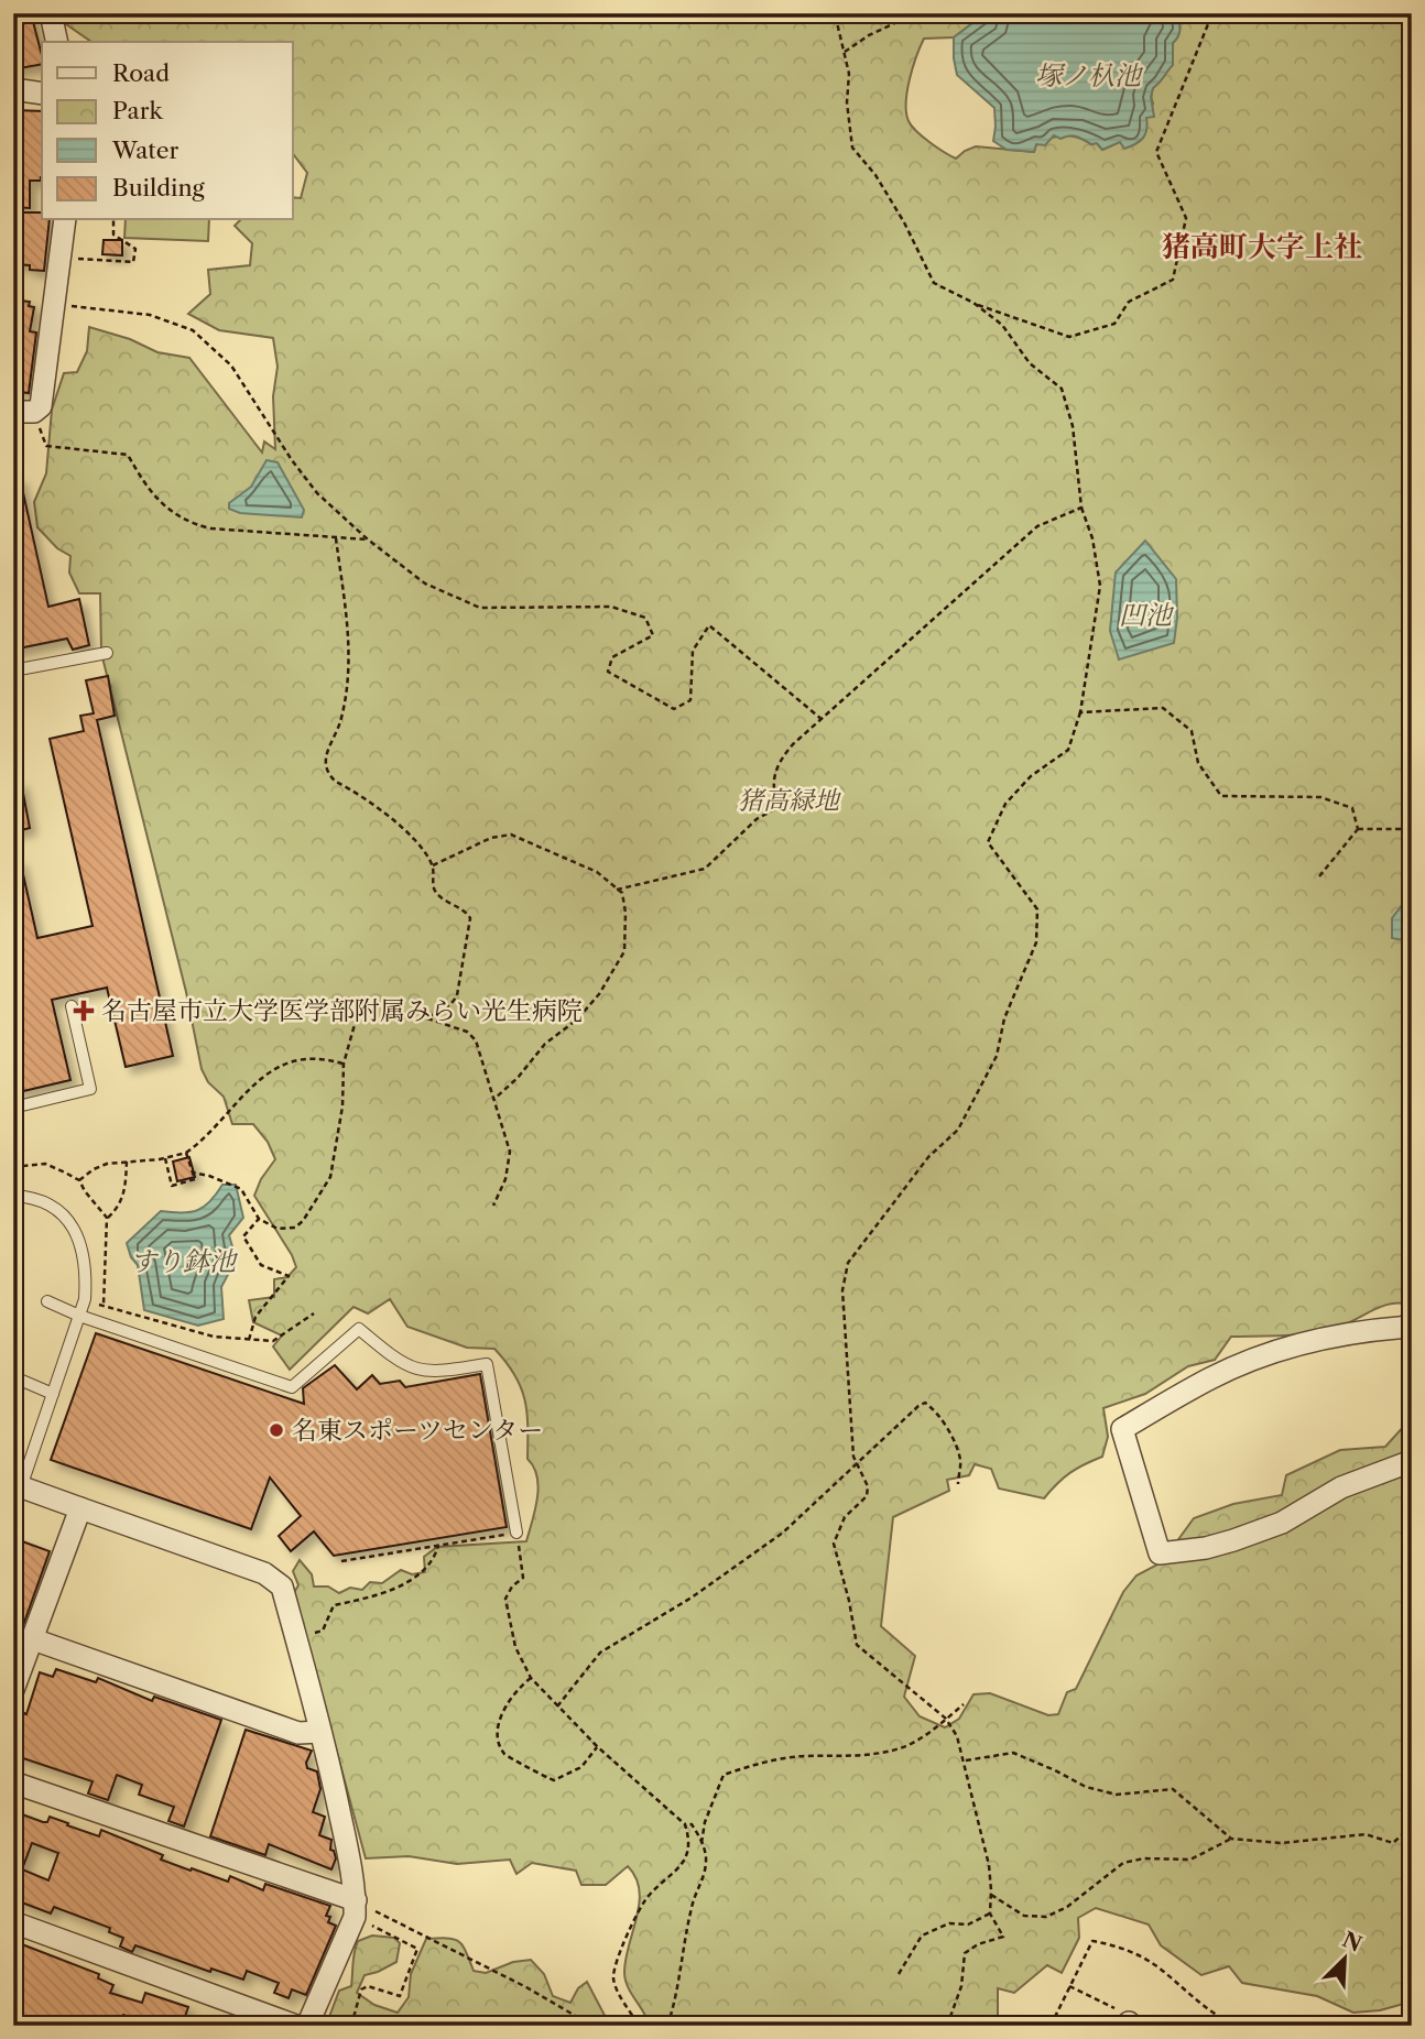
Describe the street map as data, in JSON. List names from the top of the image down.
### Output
{
  "districts": ["猪高町大字上社"],
  "water": ["塚ノ杁池", "凹池", "すり鉢池"],
  "parks": ["猪高緑地"],
  "places": {
    "health": ["名古屋市立大学医学部附属みらい光生病院"],
    "other": ["名東スポーツセンター"]
  },
  "legend": [
    "Road",
    "Park",
    "Water",
    "Building"
  ],
  "north": "top right"
}
